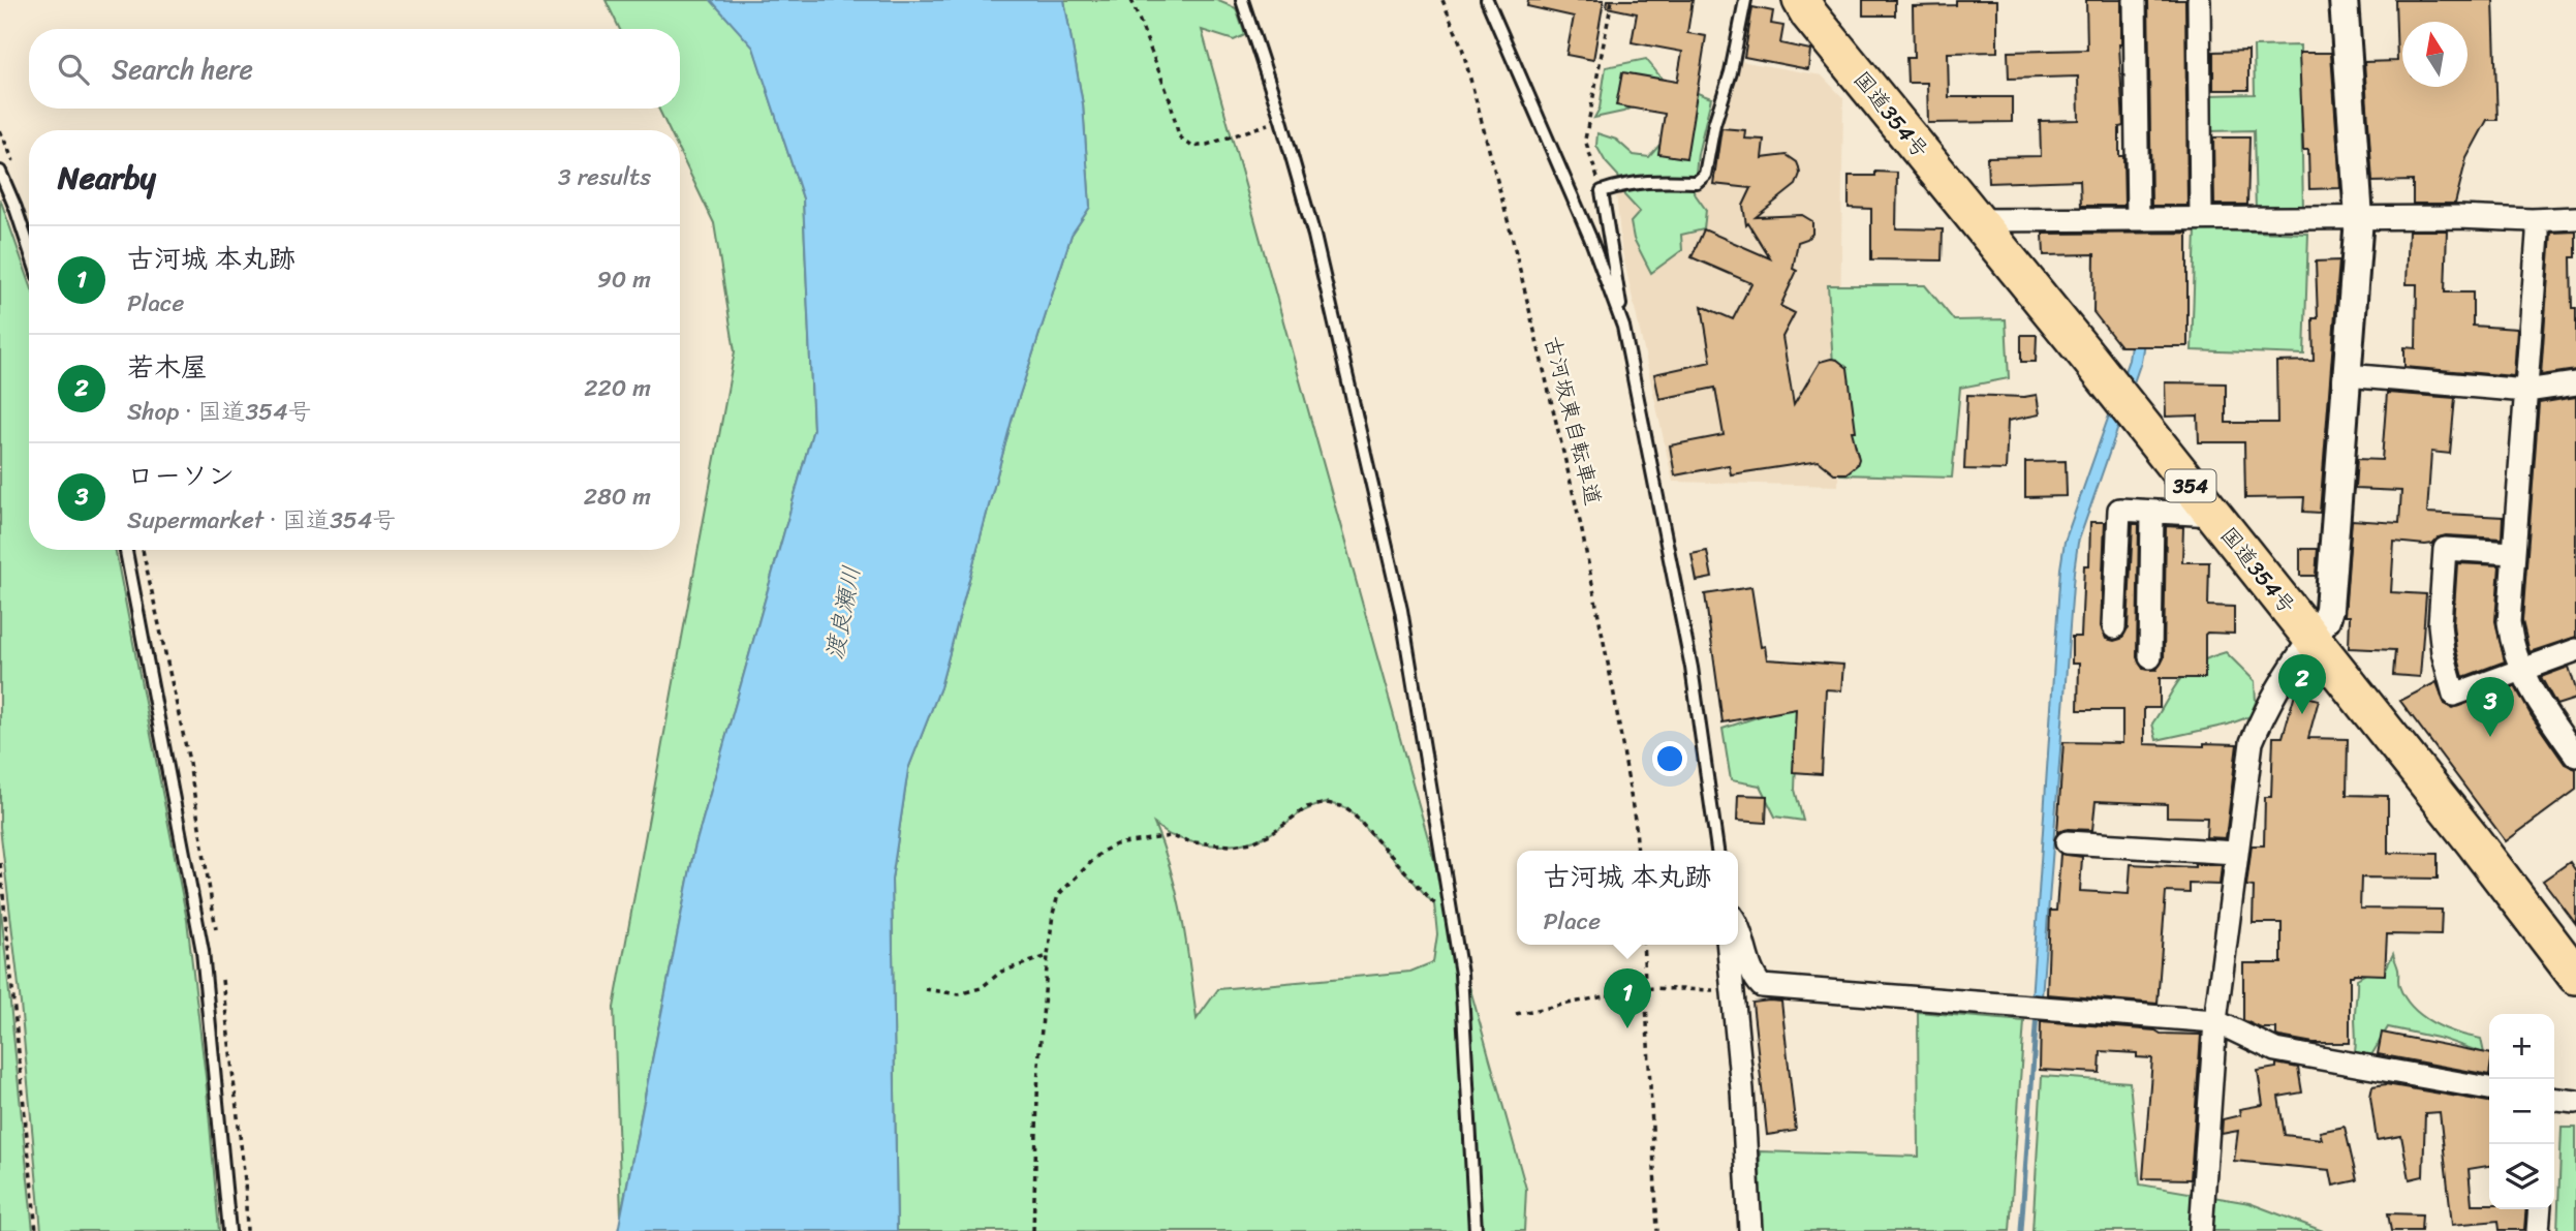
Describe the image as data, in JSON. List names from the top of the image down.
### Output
{
  "streets": {
    "highway": ["国道354号", "354"],
    "path": ["古河坂東自転車道"]
  },
  "water": ["渡良瀬川"],
  "north": "top",
  "page": {
    "search": "Search here",
    "heading": ["Nearby", "3 results"],
    "list": [
      {
        "mark": "1",
        "name": "古河城 本丸跡",
        "note": "Place",
        "value": "90 m"
      },
      {
        "mark": "2",
        "name": "若木屋",
        "note": "Shop · 国道354号",
        "value": "220 m"
      },
      {
        "mark": "3",
        "name": "ローソン",
        "note": "Supermarket · 国道354号",
        "value": "280 m"
      }
    ],
    "pins": ["2", "3", "1"],
    "popup": ["古河城 本丸跡", "Place"],
    "map_buttons": ["+", "−"]
  }
}
